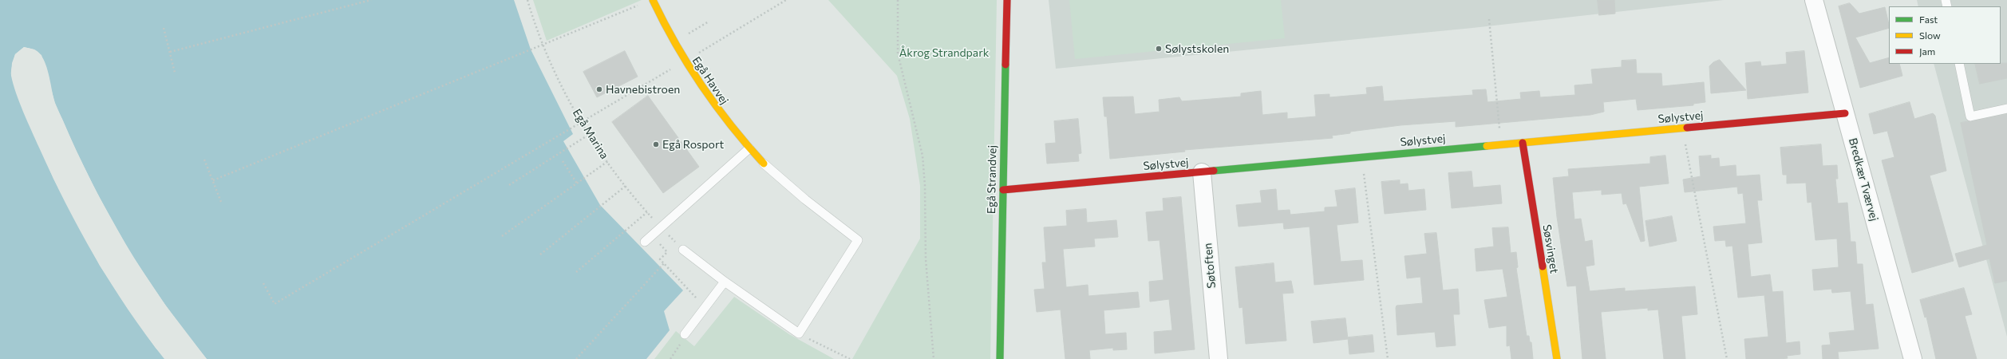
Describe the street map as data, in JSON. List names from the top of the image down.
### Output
{
  "streets": {
    "street": [
      "Egå Havvej",
      "Sølystvej",
      "Egå Strandvej",
      "Bredkær Tværvej",
      "Søsvinget",
      "Søtoften"
    ],
    "path": ["Egå Marina"]
  },
  "crossings": [
    ["Sølystvej", "Egå Strandvej"],
    ["Sølystvej", "Bredkær Tværvej"],
    ["Sølystvej", "Søsvinget"],
    ["Sølystvej", "Søtoften"]
  ],
  "parks": ["Åkrog Strandpark"],
  "places": ["Sølystskolen", "Havnebistroen", "Egå Rosport"],
  "legend": ["Fast", "Slow", "Jam"]
}
